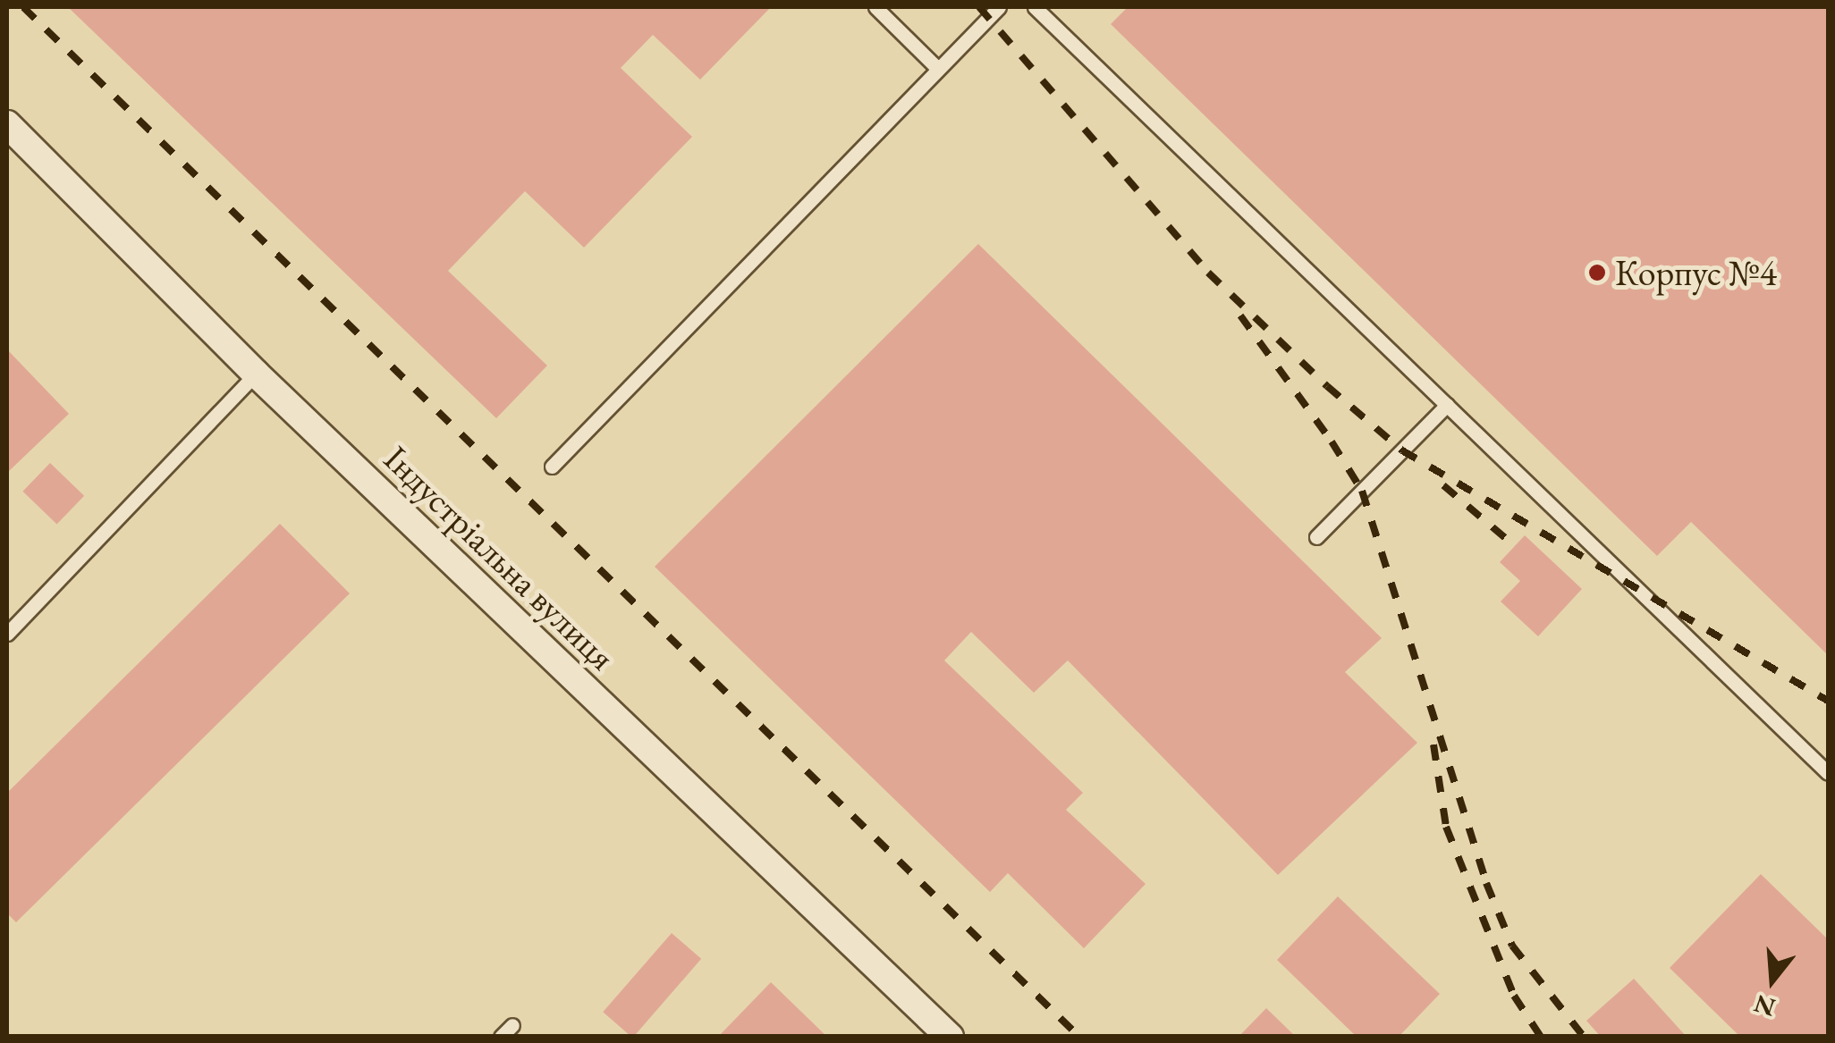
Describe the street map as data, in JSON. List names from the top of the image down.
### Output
{
  "streets": {
    "street": ["Індустріальна вулиця"]
  },
  "places": ["Корпус №4"],
  "north": "bottom"
}
